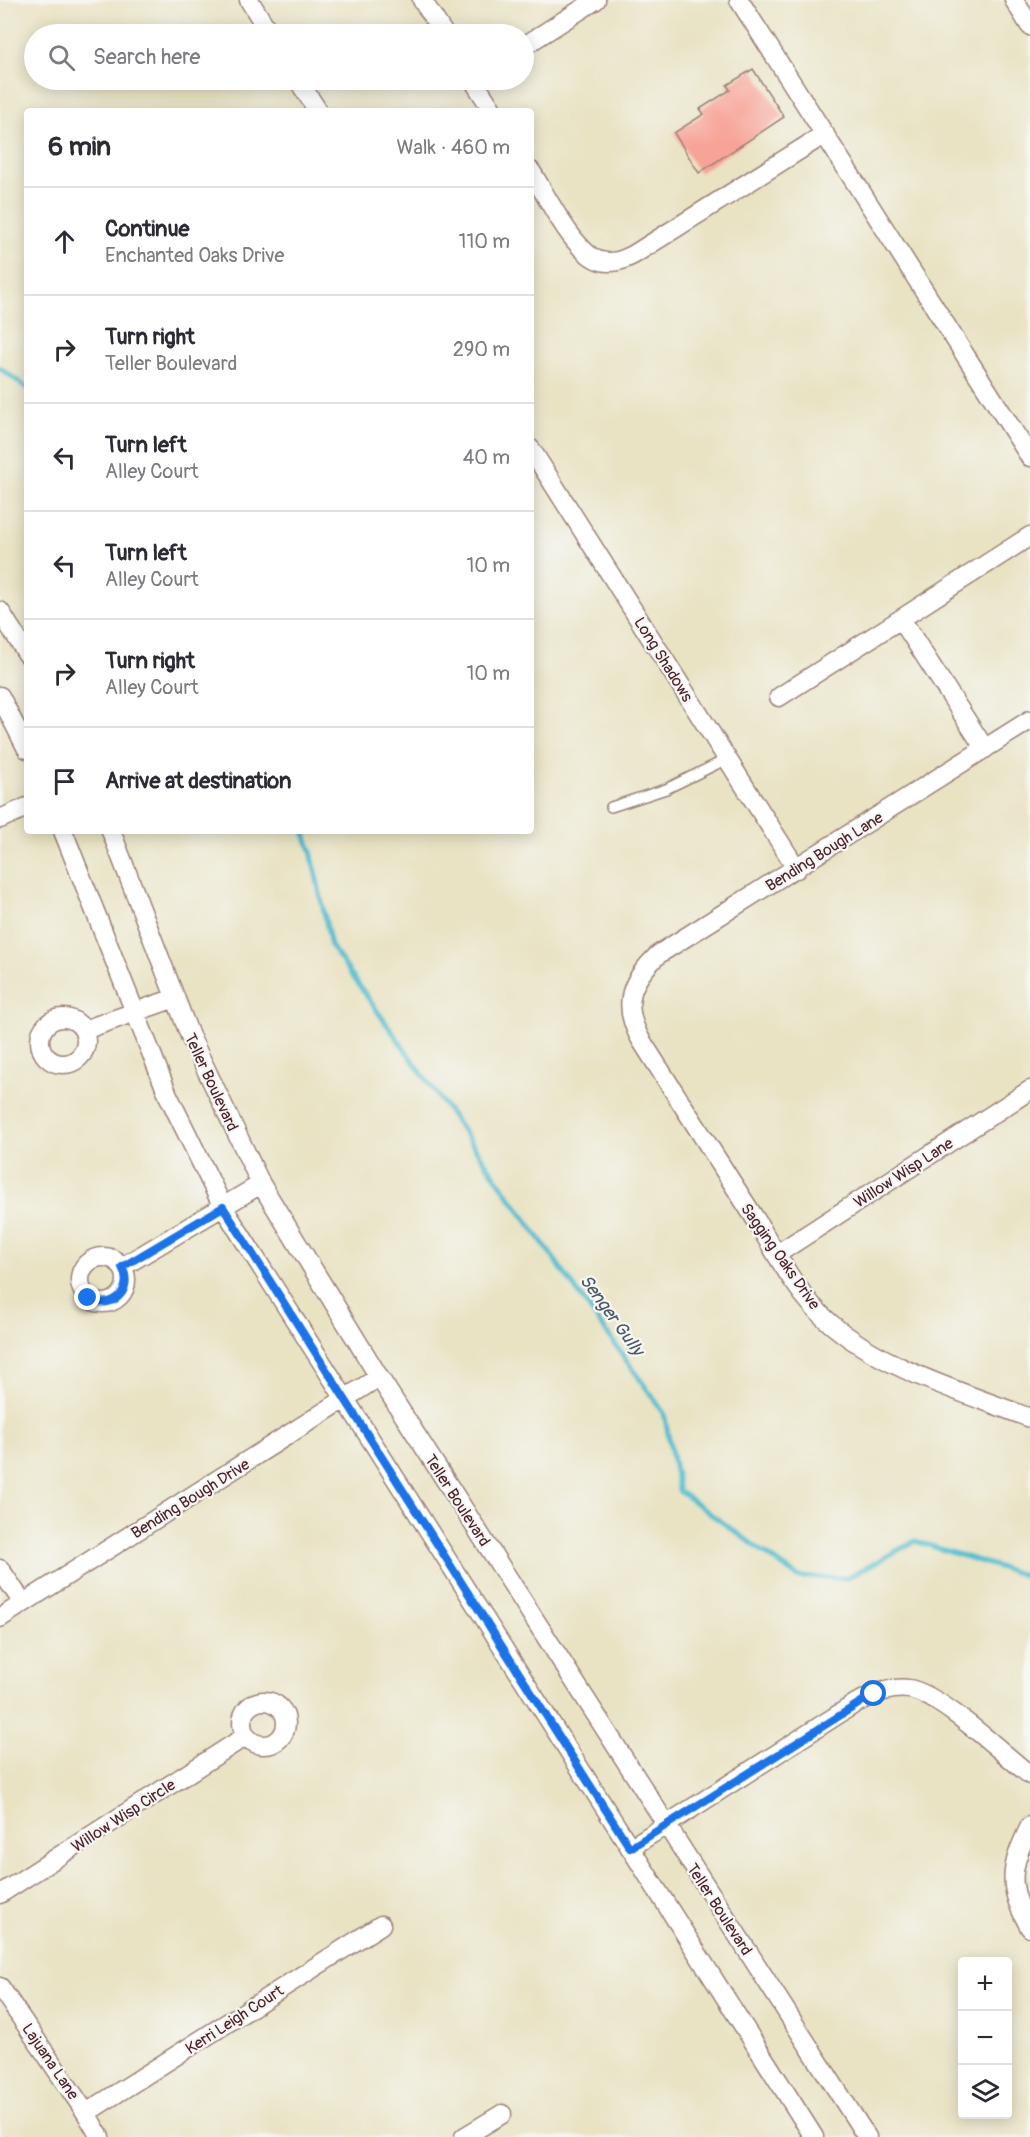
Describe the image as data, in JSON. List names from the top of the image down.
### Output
{
  "streets": {
    "street": [
      "Long Shadows",
      "Bending Bough Lane",
      "Teller Boulevard",
      "Willow Wisp Lane",
      "Sagging Oaks Drive",
      "Bending Bough Drive",
      "Willow Wisp Circle",
      "Kerri Leigh Court",
      "Lajuana Lane"
    ]
  },
  "crossings": [
    ["Long Shadows", "Bending Bough Lane"],
    ["Bending Bough Lane", "Sagging Oaks Drive"],
    ["Teller Boulevard", "Bending Bough Drive"],
    ["Willow Wisp Lane", "Sagging Oaks Drive"],
    ["Kerri Leigh Court", "Lajuana Lane"]
  ],
  "water": ["Senger Gully"],
  "page": {
    "search": "Search here",
    "heading": ["6 min", "Walk · 460 m"],
    "list": [
      ["Continue", "Enchanted Oaks Drive", "110 m"],
      ["Turn right", "Teller Boulevard", "290 m"],
      ["Turn left", "Alley Court", "40 m"],
      ["Turn left", "Alley Court", "10 m"],
      ["Turn right", "Alley Court", "10 m"],
      "Arrive at destination"
    ],
    "map_buttons": ["+", "−"]
  }
}
